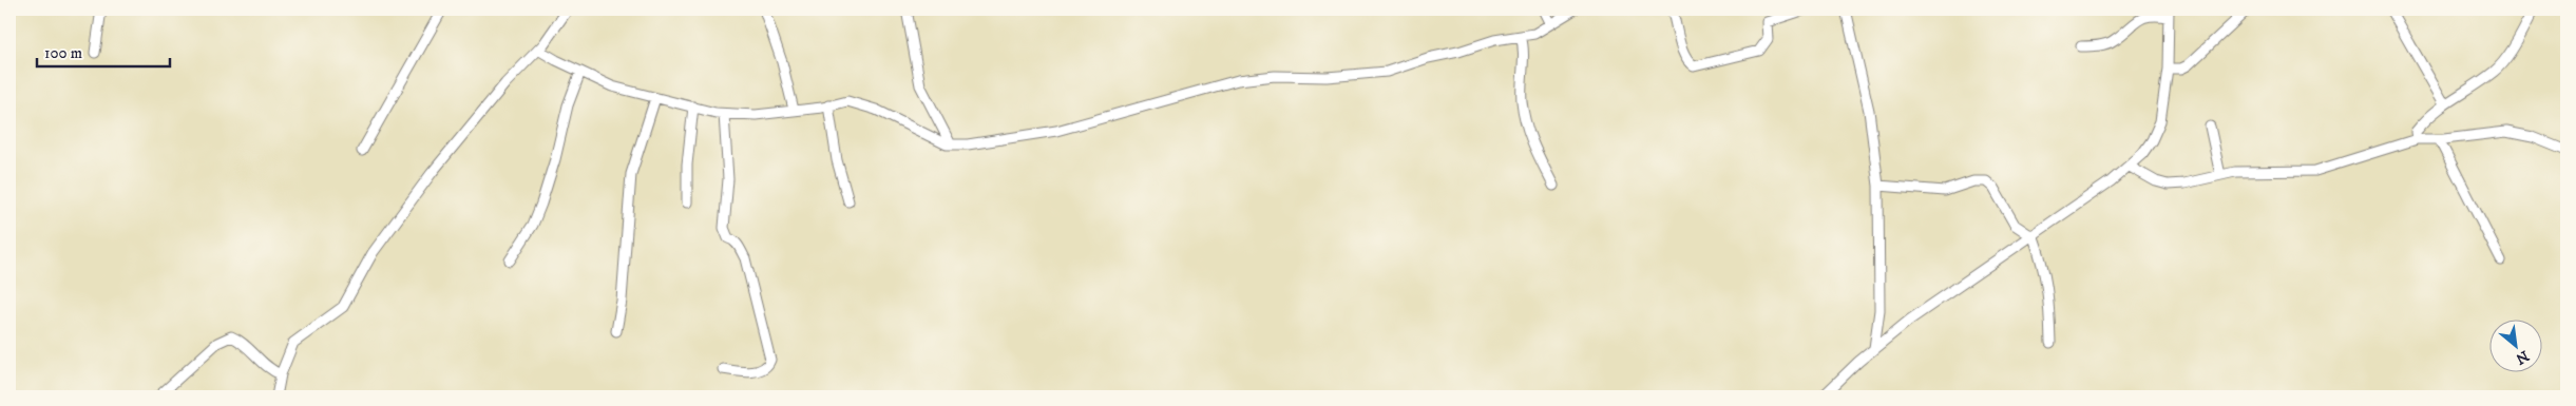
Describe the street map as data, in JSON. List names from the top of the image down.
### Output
{
  "scale_bar": "100 m",
  "north": "bottom right"
}
